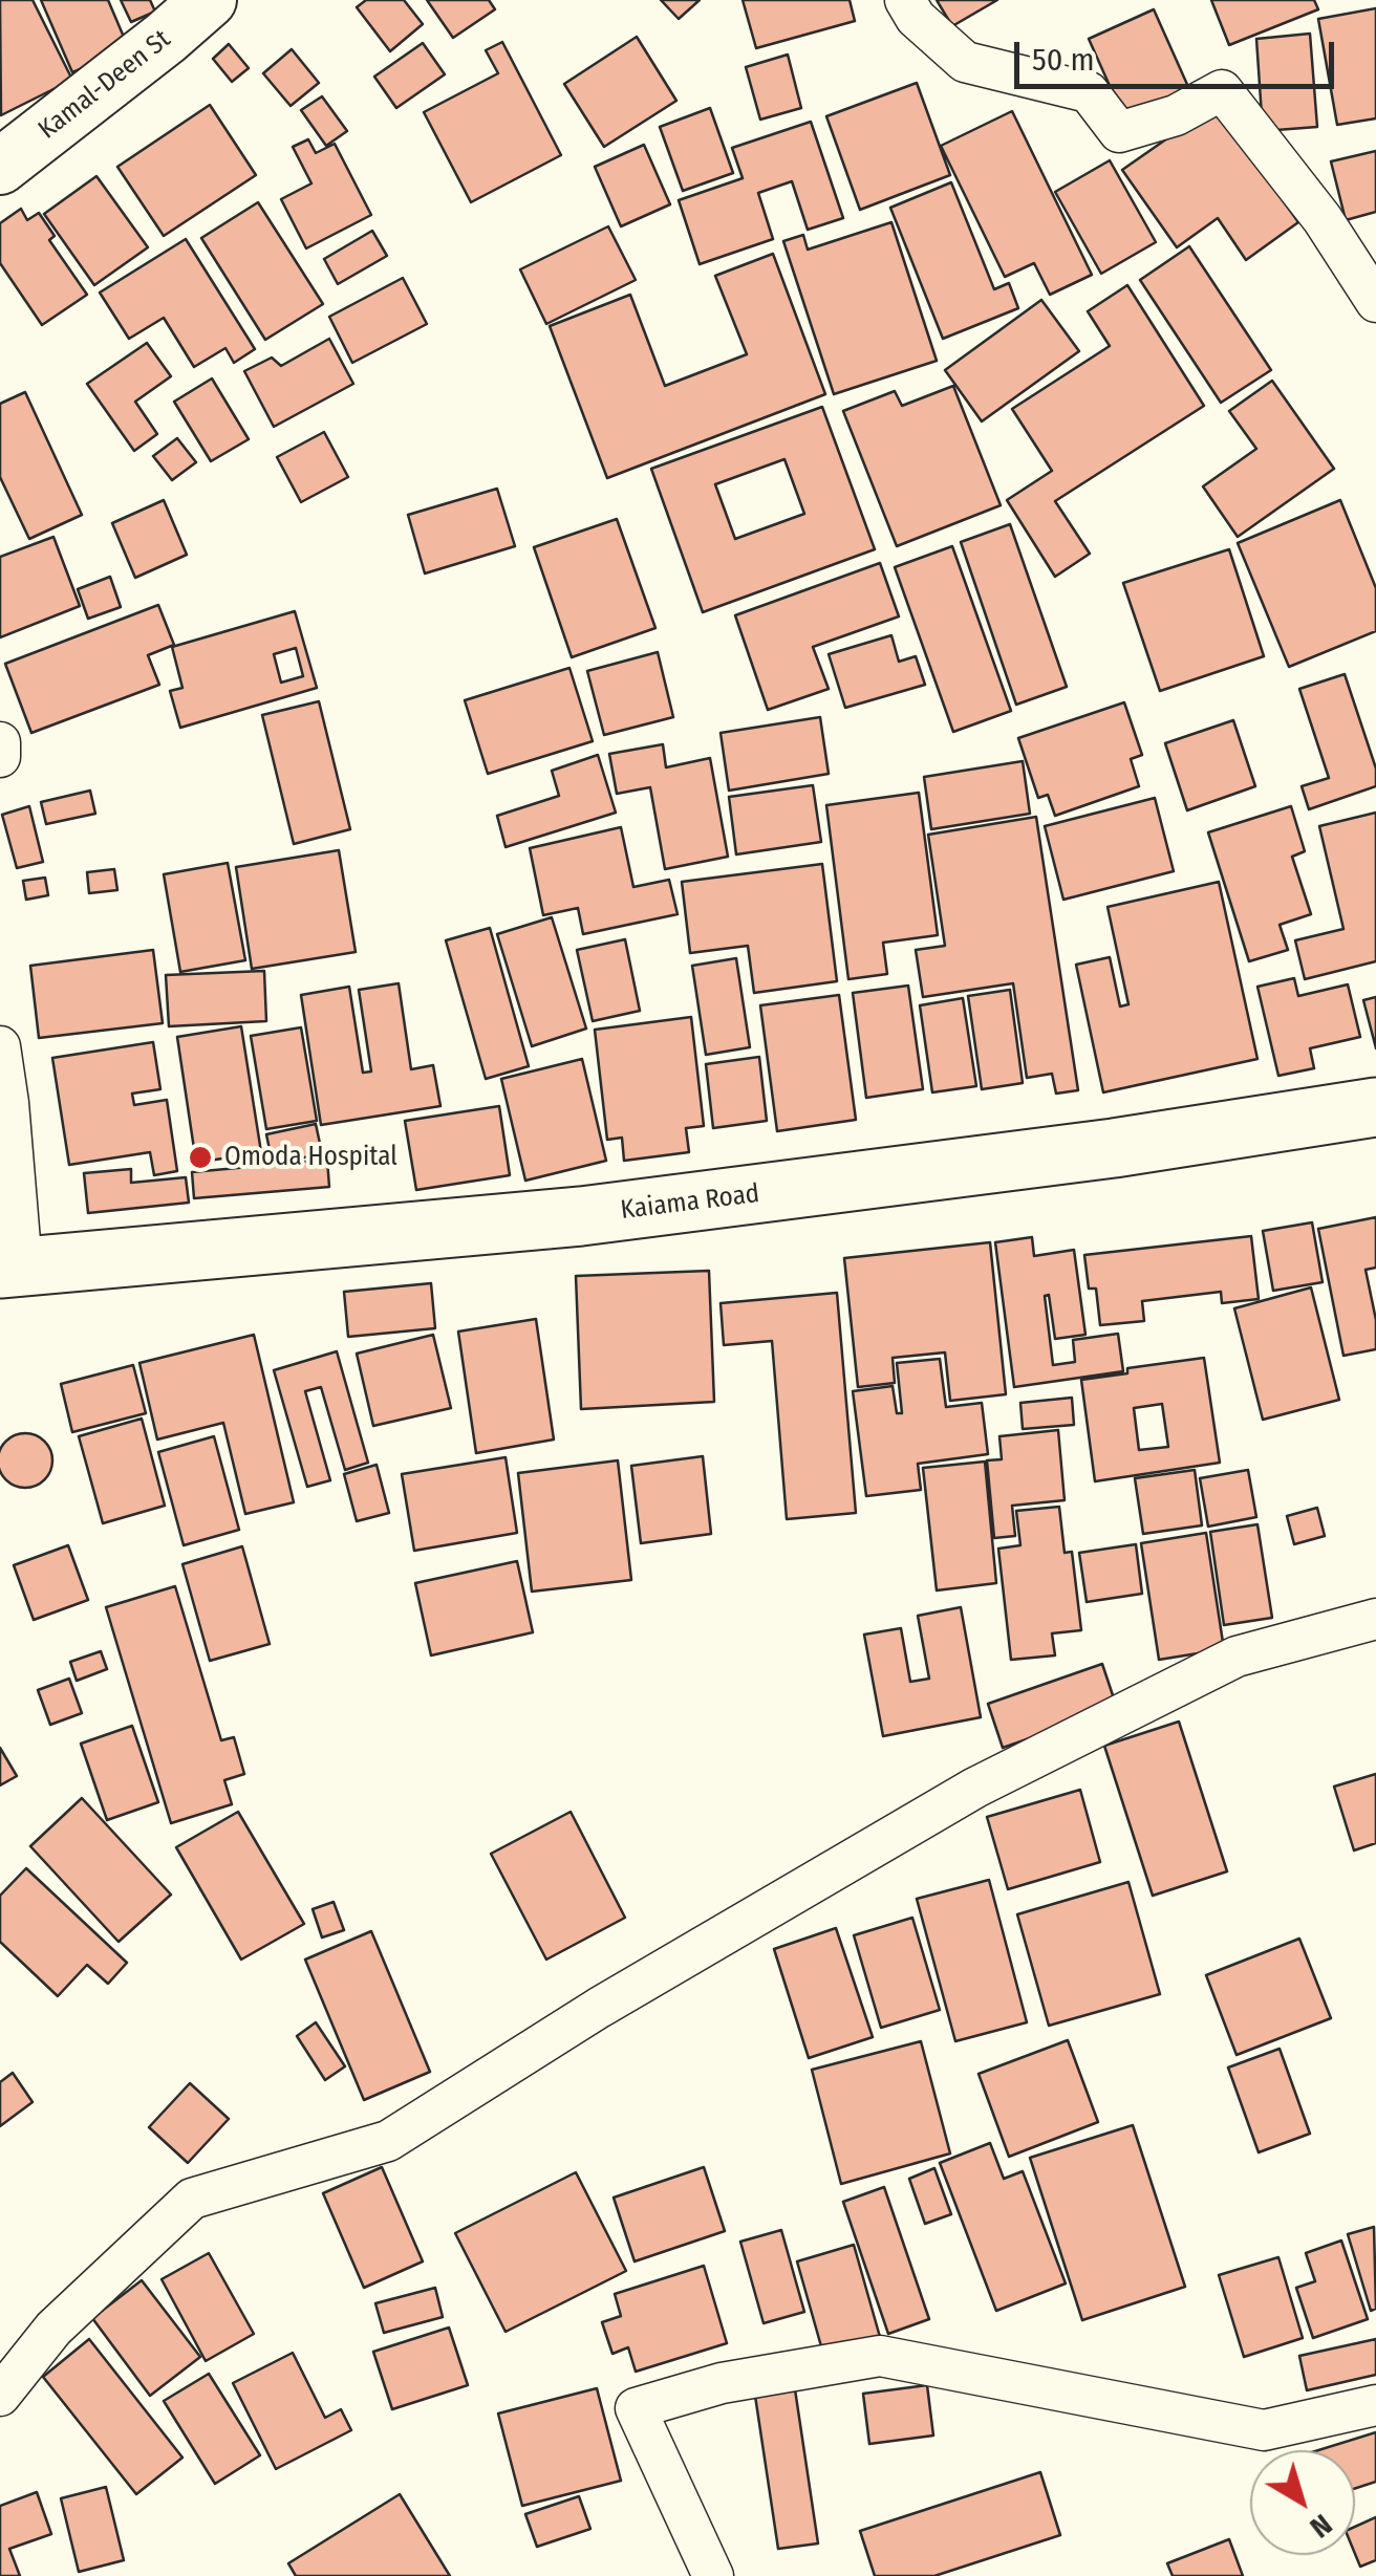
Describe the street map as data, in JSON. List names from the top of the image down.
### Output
{
  "streets": {
    "highway": ["Kaiama Road"],
    "street": ["Kamal-Deen St"]
  },
  "places": ["Omoda Hospital"],
  "scale_bar": "50 m",
  "north": "bottom right"
}
